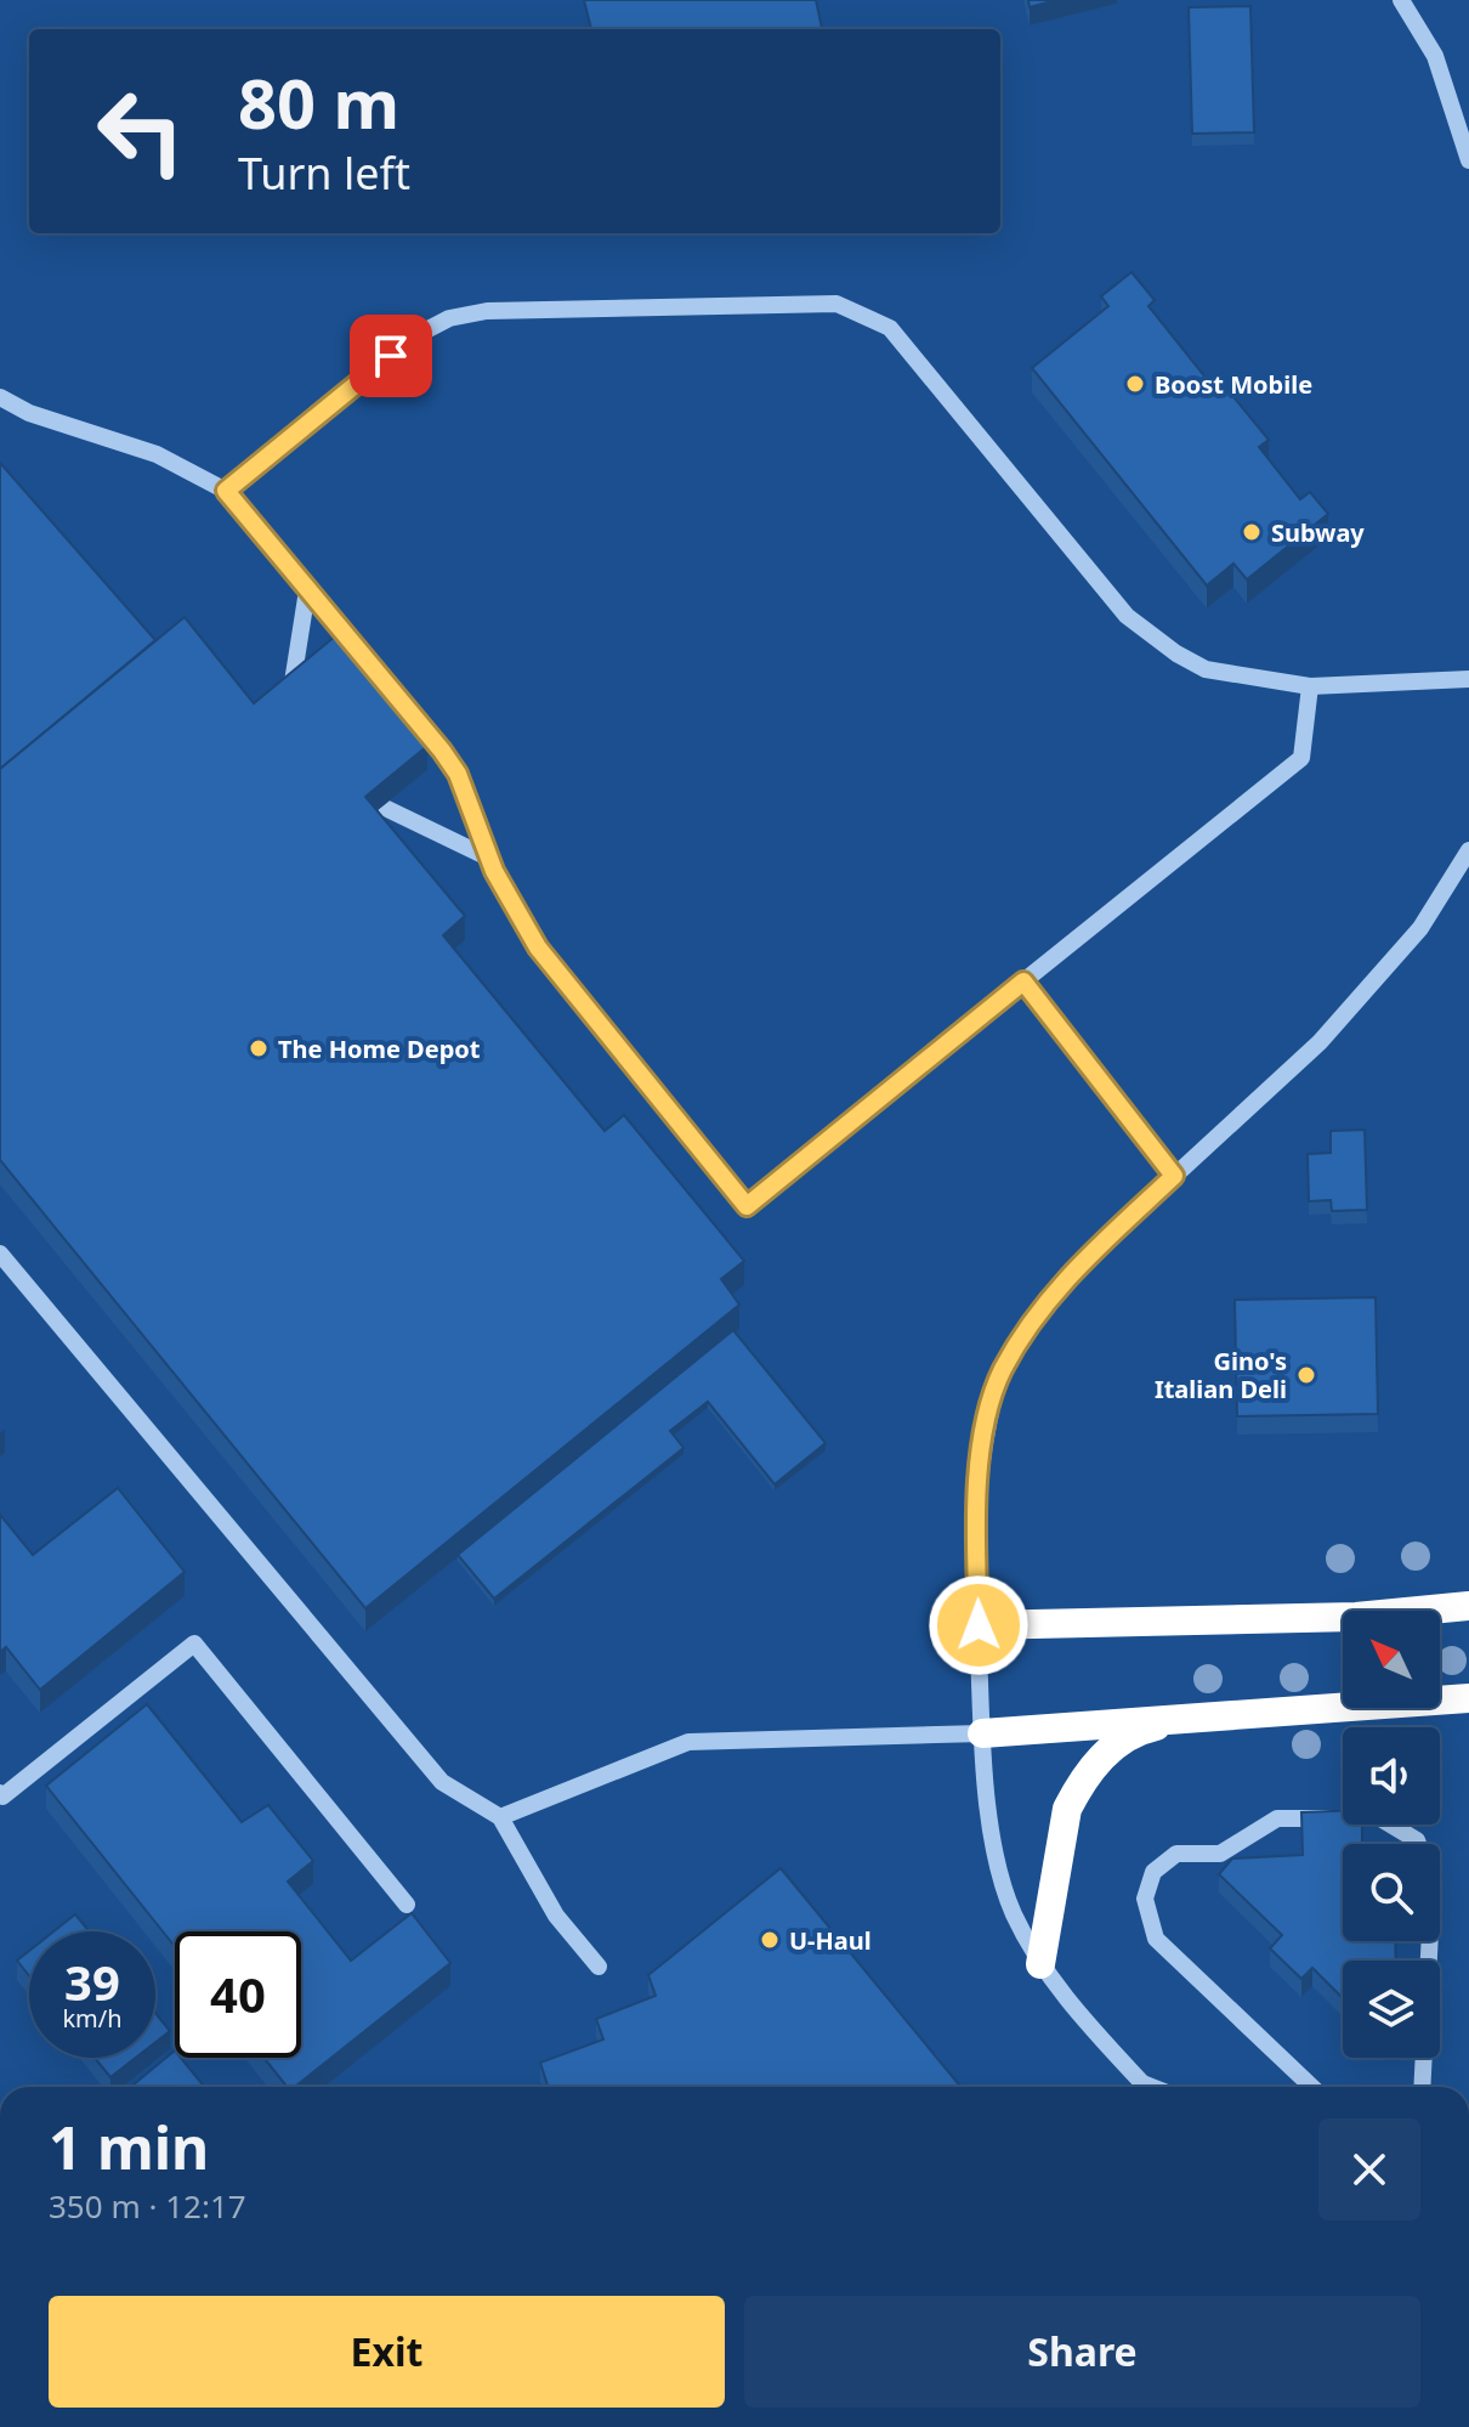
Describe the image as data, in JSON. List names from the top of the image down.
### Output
{
  "places": [
    "Boost Mobile",
    "Subway",
    "The Home Depot",
    "Gino's Italian Deli",
    "U-Haul"
  ],
  "north": "top left",
  "page": {
    "turn": ["80 m", "Turn left"],
    "speed": "39 km/h",
    "limit": "40",
    "heading": ["1 min", "350 m · 12:17"],
    "buttons": ["Exit", "Share"]
  }
}
